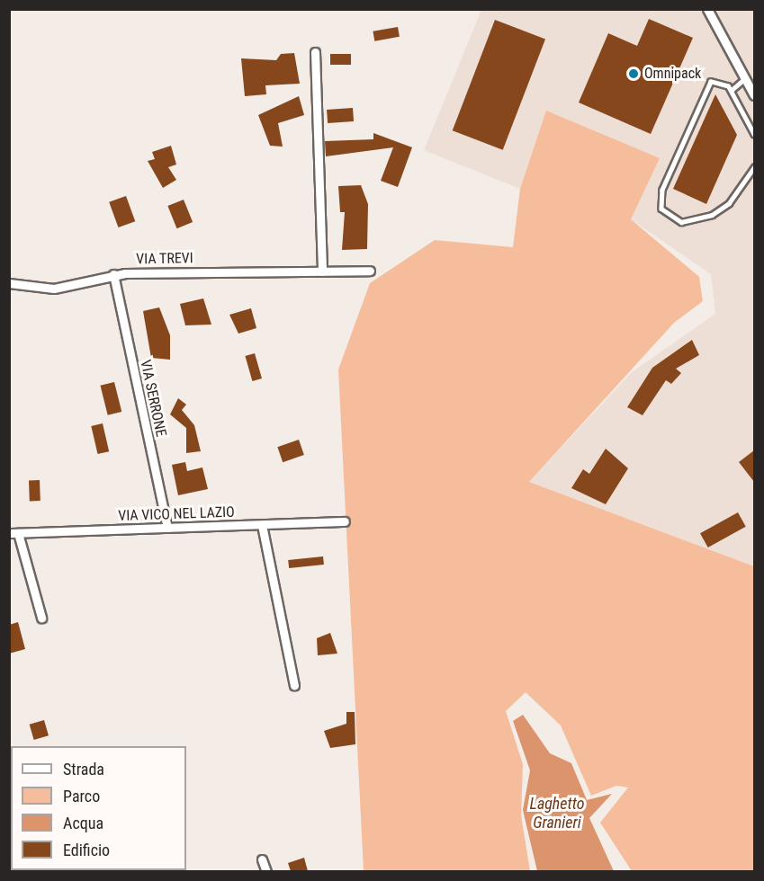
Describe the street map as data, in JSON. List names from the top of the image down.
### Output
{
  "streets": {
    "street": ["VIA TREVI", "VIA SERRONE", "VIA VICO NEL LAZIO"]
  },
  "crossings": [
    ["VIA TREVI", "VIA SERRONE"],
    ["VIA SERRONE", "VIA VICO NEL LAZIO"]
  ],
  "water": ["Laghetto Granieri"],
  "places": ["Omnipack"],
  "legend": [
    "Strada",
    "Parco",
    "Acqua",
    "Edificio"
  ]
}
